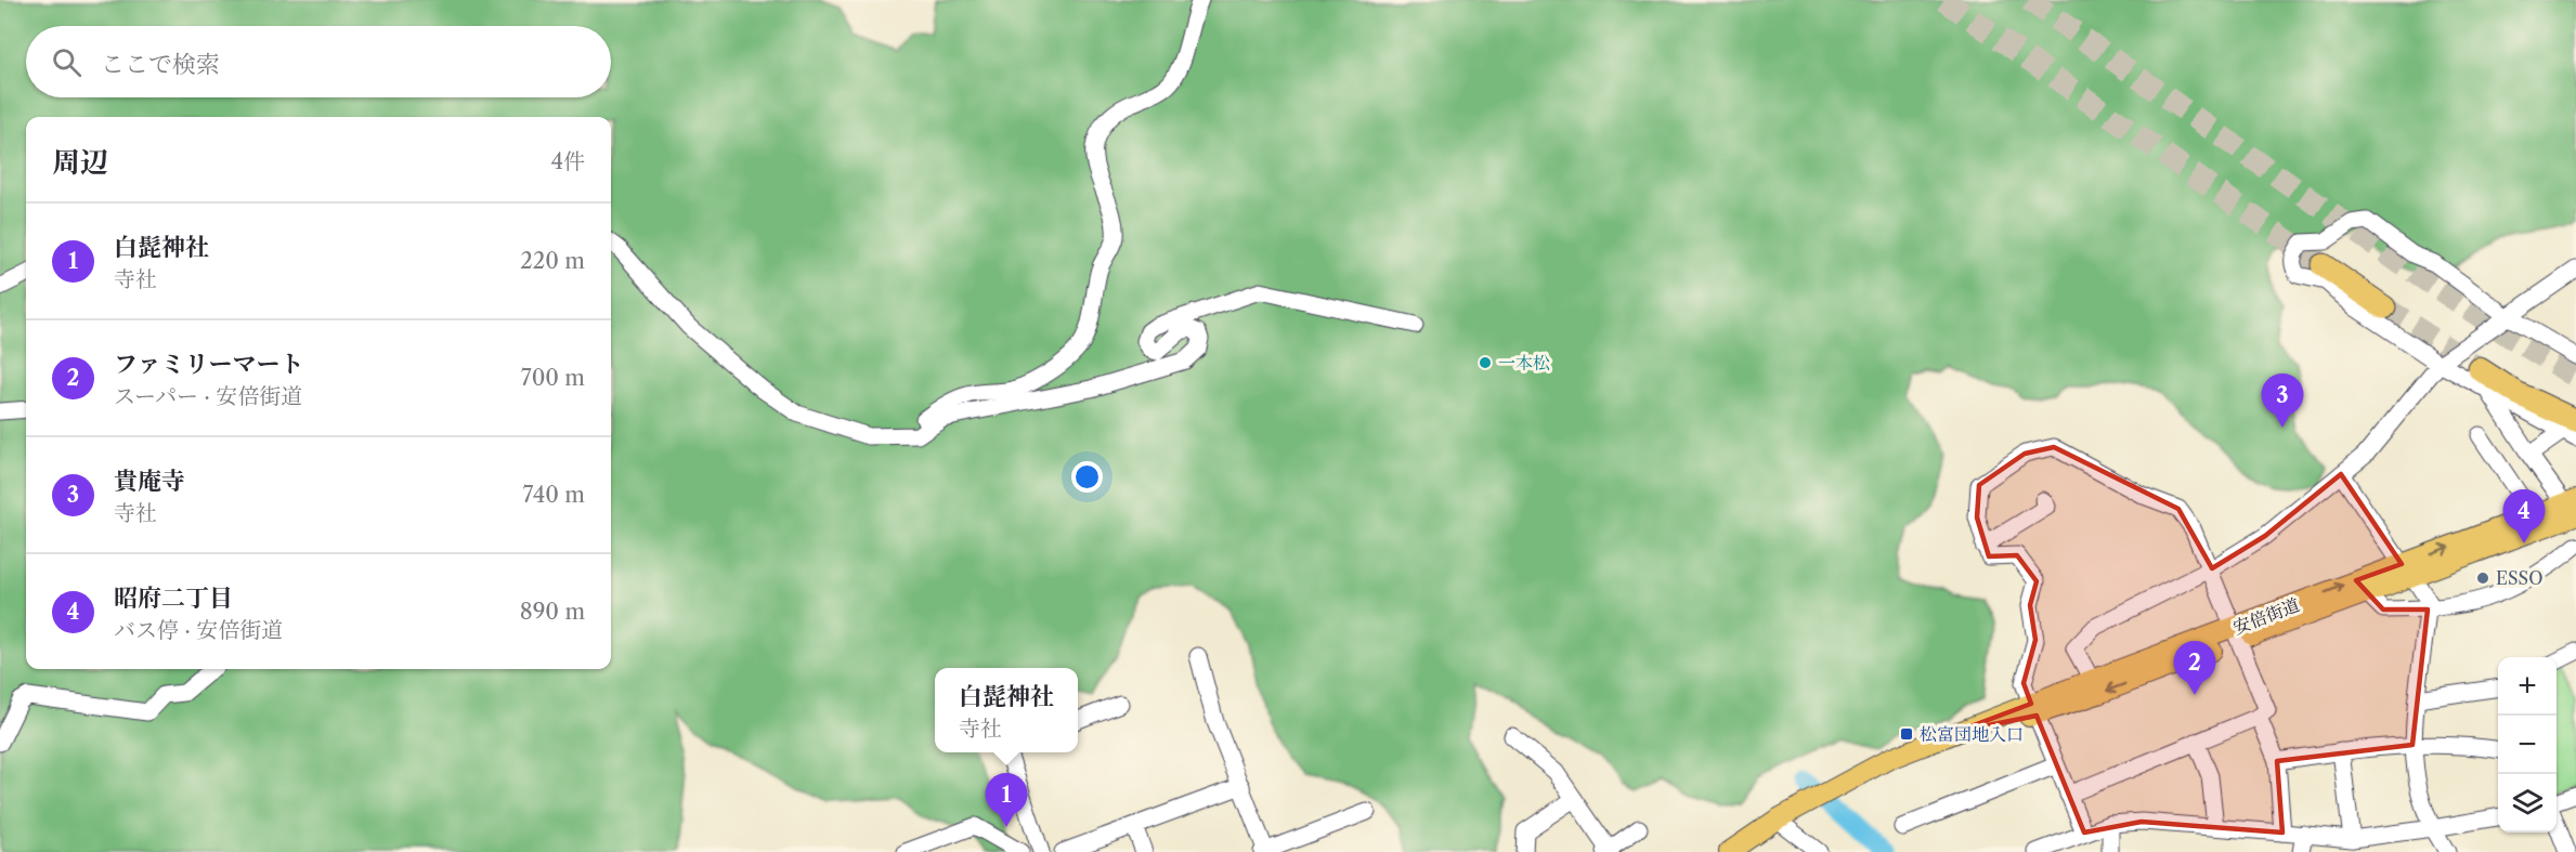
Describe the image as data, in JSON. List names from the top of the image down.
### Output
{
  "streets": {
    "main road": ["安倍街道"]
  },
  "places": {
    "other": ["一本松", "ESSO"],
    "transit": ["松富団地入口"]
  },
  "page": {
    "search": "ここで検索",
    "heading": ["周辺", "4件"],
    "list": [
      {
        "mark": "1",
        "name": "白髭神社",
        "note": "寺社",
        "value": "220 m"
      },
      {
        "mark": "2",
        "name": "ファミリーマート",
        "note": "スーパー · 安倍街道",
        "value": "700 m"
      },
      {
        "mark": "3",
        "name": "貴庵寺",
        "note": "寺社",
        "value": "740 m"
      },
      {
        "mark": "4",
        "name": "昭府二丁目",
        "note": "バス停 · 安倍街道",
        "value": "890 m"
      }
    ],
    "pins": [
      "3",
      "4",
      "2",
      "1"
    ],
    "map_buttons": ["+", "−"],
    "popup": ["白髭神社", "寺社"]
  }
}
